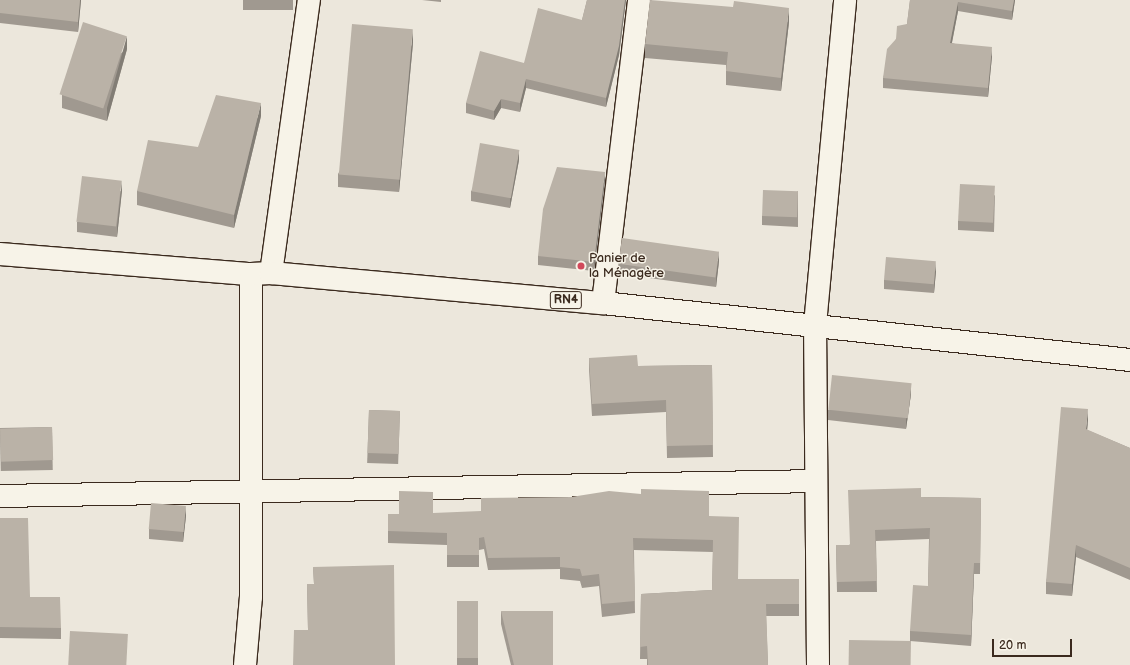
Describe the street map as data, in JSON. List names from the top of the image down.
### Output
{
  "streets": {
    "main road": ["RN4"]
  },
  "places": ["Panier de la Ménagère"],
  "scale_bar": "20 m"
}
